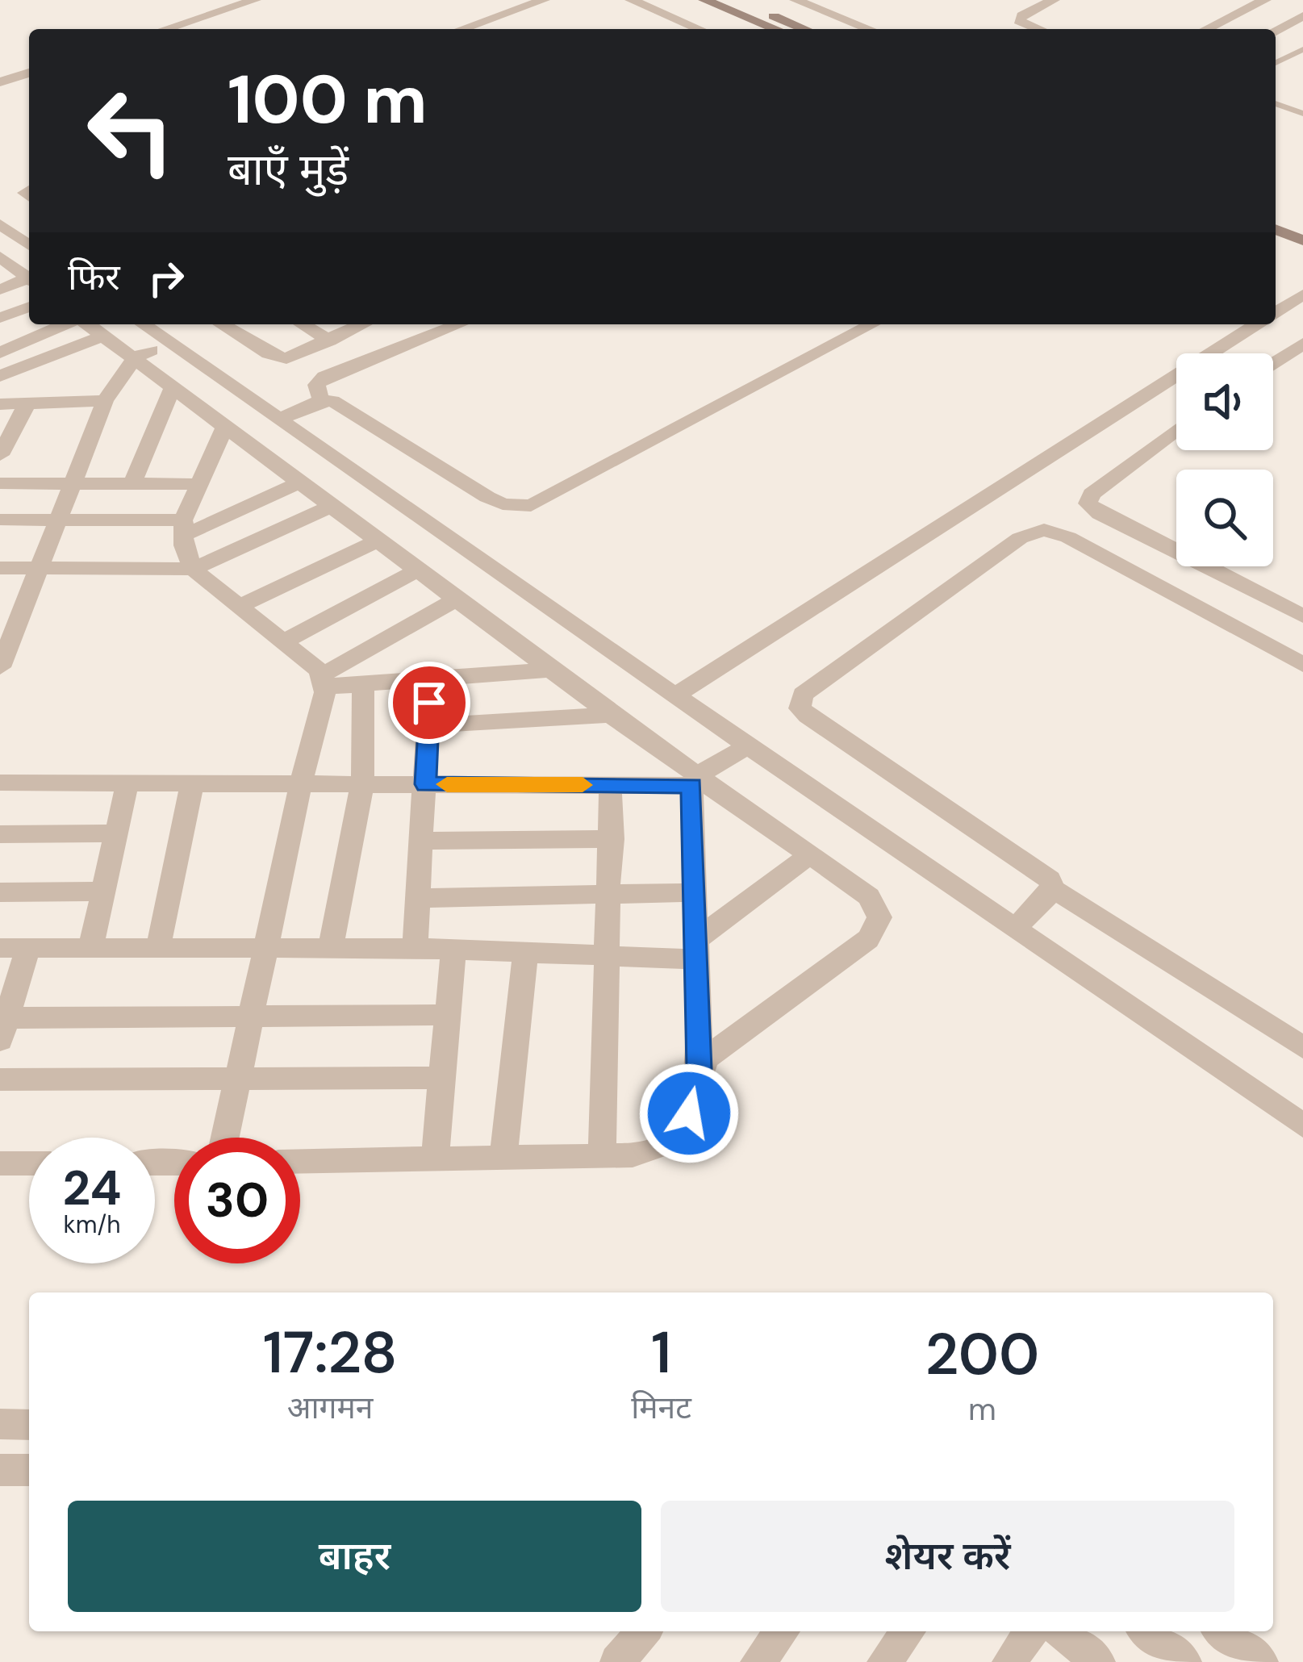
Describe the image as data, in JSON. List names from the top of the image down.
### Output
{
  "page": {
    "turn": ["100 m", "बाएँ मुड़ें"],
    "then": "फिर",
    "speed": "24 km/h",
    "limit": "30",
    "eta": [
      "17:28",
      "आगमन",
      "1",
      "मिनट",
      "200",
      "m"
    ],
    "buttons": ["बाहर", "शेयर करें"]
  }
}
